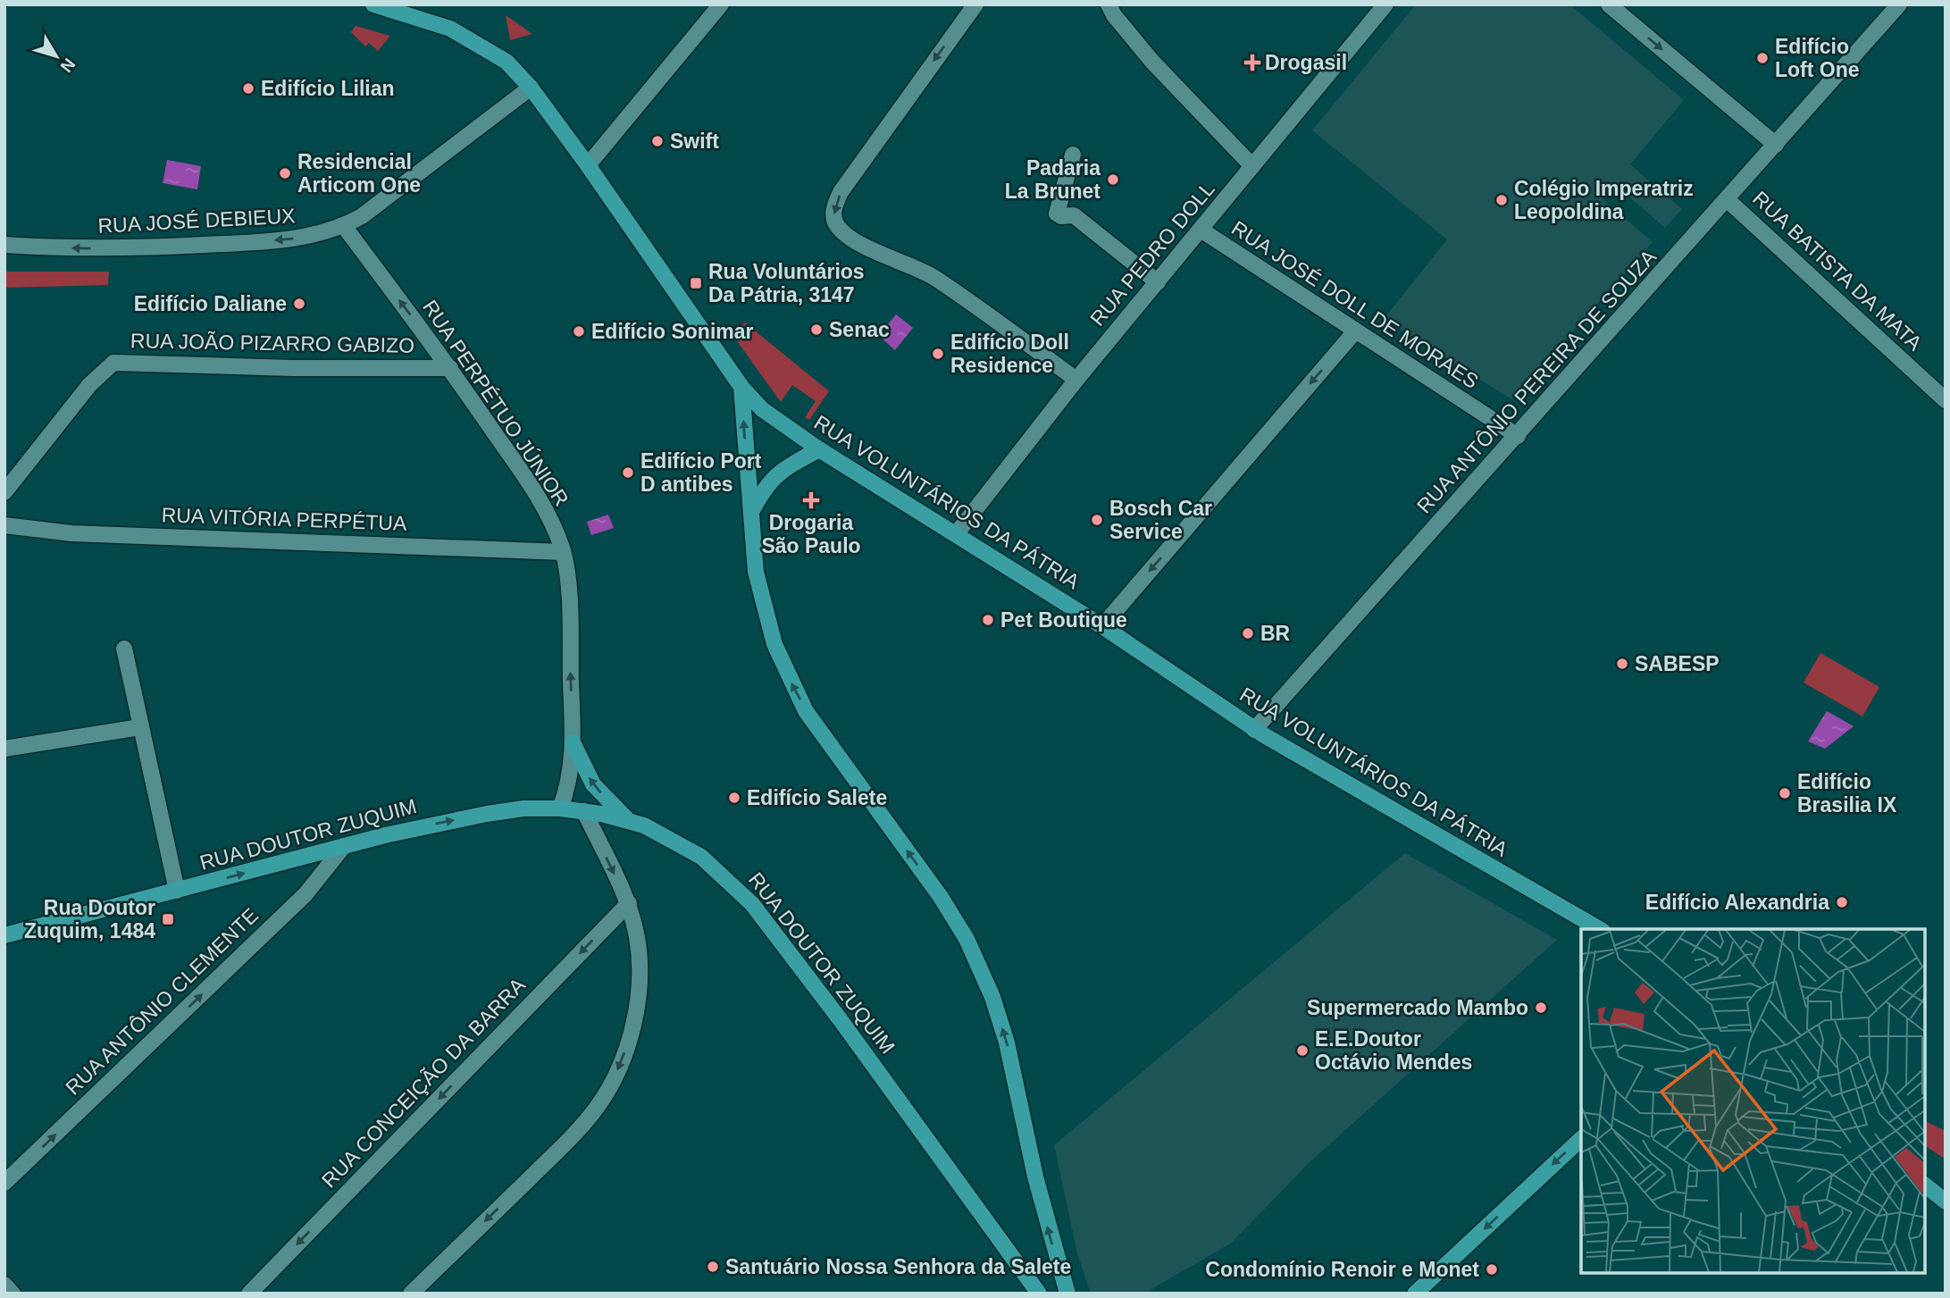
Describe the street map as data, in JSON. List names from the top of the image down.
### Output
{
  "streets": {
    "main road": ["RUA VOLUNTÁRIOS DA PÁTRIA", "RUA DOUTOR ZUQUIM"],
    "street": [
      "RUA JOSÉ DEBIEUX",
      "RUA PEDRO DOLL",
      "RUA BATISTA DA MATA",
      "RUA JOSÉ DOLL DE MORAES",
      "RUA JOÃO PIZARRO GABIZO",
      "RUA ANTÔNIO PEREIRA DE SOUZA",
      "RUA PERPÉTUO JÚNIOR",
      "RUA VITÓRIA PERPÉTUA",
      "RUA ANTÔNIO CLEMENTE",
      "RUA CONCEIÇÃO DA BARRA"
    ]
  },
  "crossings": [
    ["RUA JOSÉ DEBIEUX", "RUA PERPÉTUO JÚNIOR"],
    ["RUA JOSÉ DEBIEUX", "RUA VOLUNTÁRIOS DA PÁTRIA"],
    ["RUA PEDRO DOLL", "RUA JOSÉ DOLL DE MORAES"],
    ["RUA PEDRO DOLL", "RUA VOLUNTÁRIOS DA PÁTRIA"],
    ["RUA BATISTA DA MATA", "RUA ANTÔNIO PEREIRA DE SOUZA"],
    ["RUA JOSÉ DOLL DE MORAES", "RUA ANTÔNIO PEREIRA DE SOUZA"],
    ["RUA JOÃO PIZARRO GABIZO", "RUA PERPÉTUO JÚNIOR"],
    ["RUA ANTÔNIO PEREIRA DE SOUZA", "RUA VOLUNTÁRIOS DA PÁTRIA"],
    ["RUA PERPÉTUO JÚNIOR", "RUA VITÓRIA PERPÉTUA"],
    ["RUA PERPÉTUO JÚNIOR", "RUA DOUTOR ZUQUIM"],
    ["RUA DOUTOR ZUQUIM", "RUA ANTÔNIO CLEMENTE"]
  ],
  "one_way": ["RUA JOSÉ DEBIEUX", "RUA PERPÉTUO JÚNIOR", "RUA ANTÔNIO CLEMENTE"],
  "places": {
    "other": [
      "Edifício Loft One",
      "Edifício Lilian",
      "Swift",
      "Residencial Articom One",
      "Padaria La Brunet",
      "Colégio Imperatriz Leopoldina",
      "Edifício Daliane",
      "Senac",
      "Edifício Sonimar",
      "Edifício Doll Residence",
      "Edifício Port D antibes",
      "Bosch Car Service",
      "Pet Boutique",
      "BR",
      "SABESP",
      "Edifício Brasilia IX",
      "Edifício Salete",
      "Edifício Alexandria",
      "Supermercado Mambo",
      "E.E.Doutor Octávio Mendes",
      "Santuário Nossa Senhora da Salete",
      "Condomínio Renoir e Monet"
    ],
    "health": ["Drogasil", "Drogaria São Paulo"],
    "transit": ["Rua Voluntários Da Pátria, 3147", "Rua Doutor Zuquim, 1484"]
  },
  "north": "bottom right"
}
